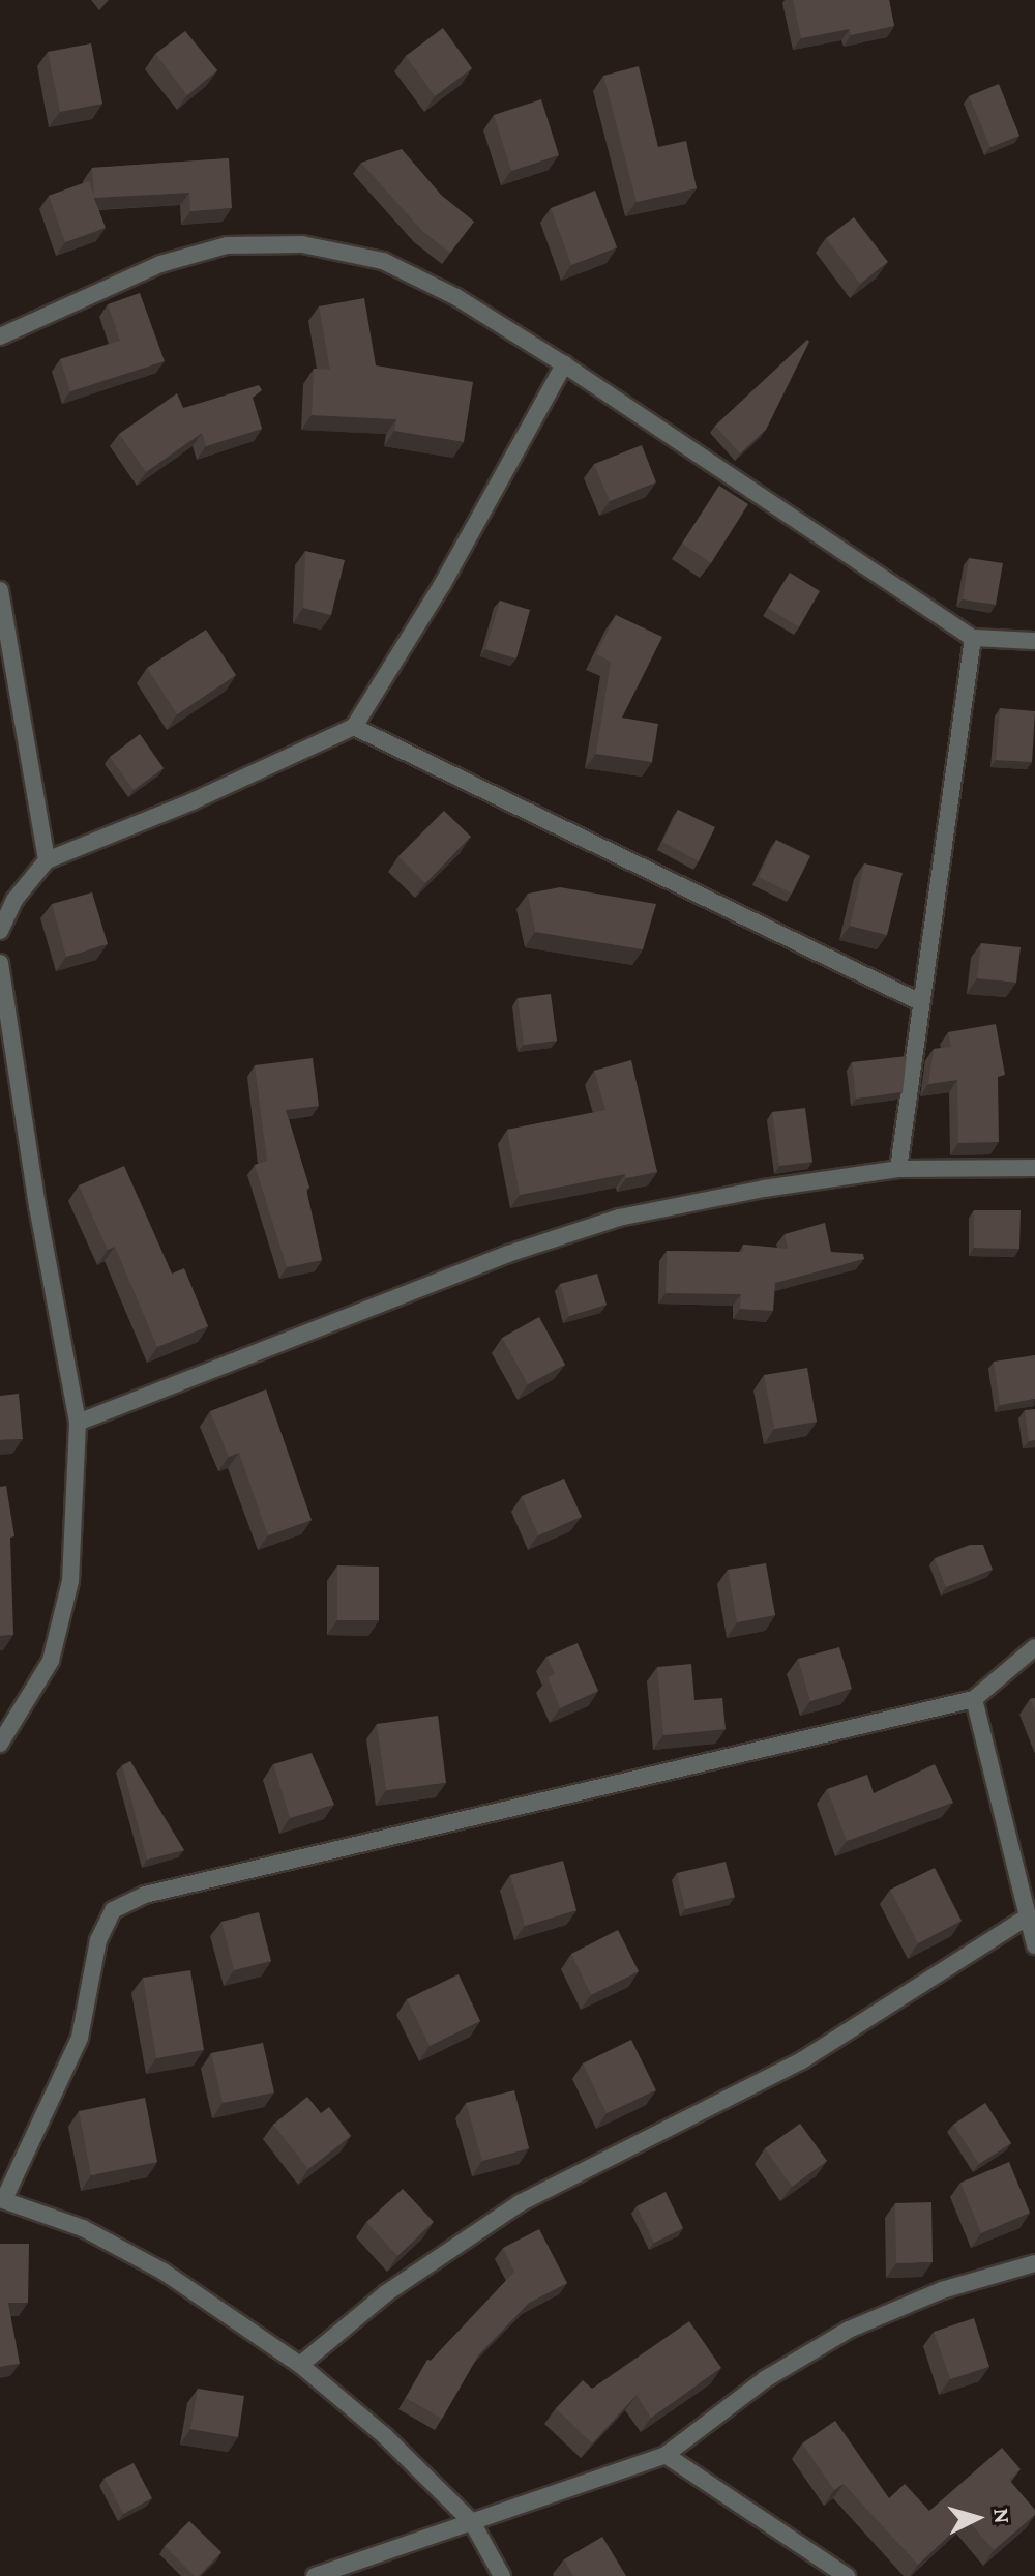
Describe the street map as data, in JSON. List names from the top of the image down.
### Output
{
  "north": "right"
}
